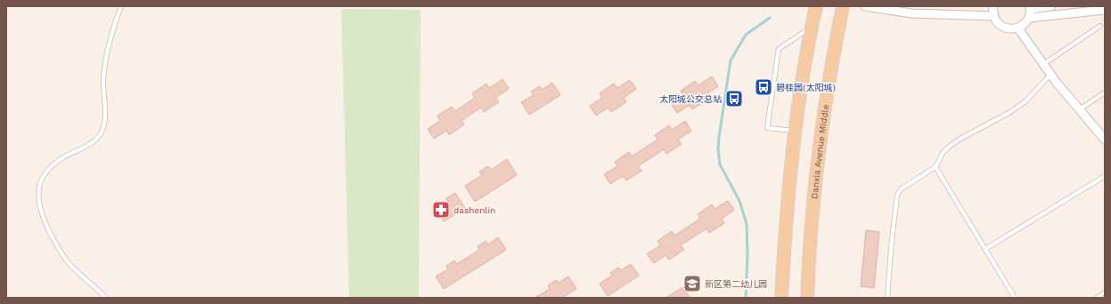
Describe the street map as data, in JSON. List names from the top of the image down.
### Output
{
  "streets": {
    "main road": ["Danxia Avenue Middle"]
  },
  "places": {
    "bus stop": ["碧桂园(太阳城)", "太阳城公交总站"],
    "pharmacy": ["dashenlin"],
    "school or university": ["新区第二幼儿园"]
  }
}
